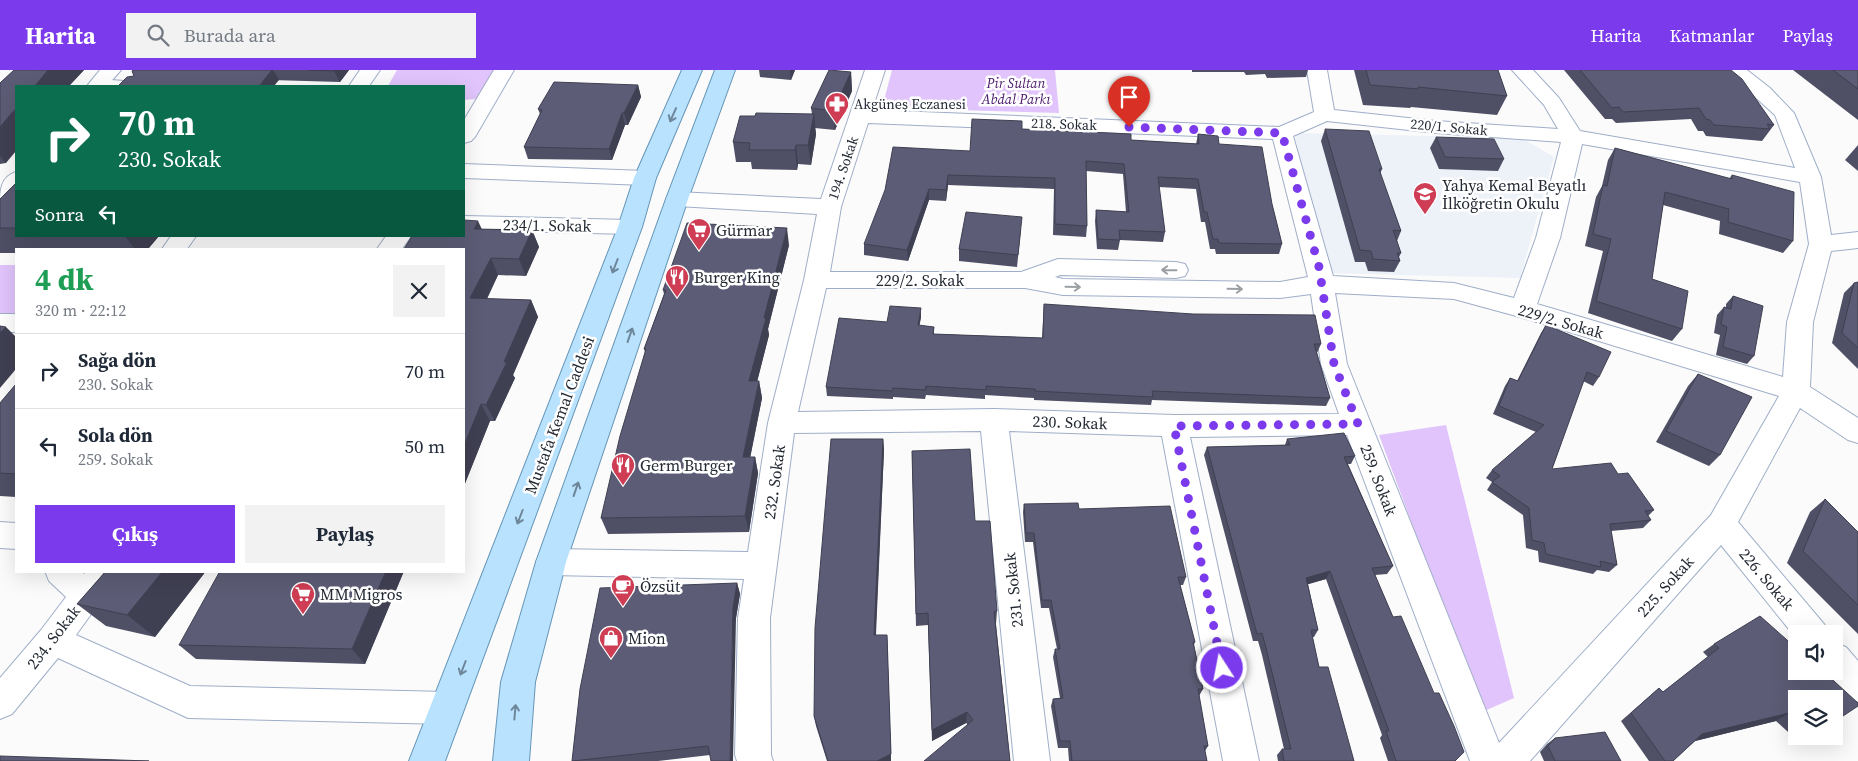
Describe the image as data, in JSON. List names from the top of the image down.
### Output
{
  "streets": {
    "main road": ["Mustafa Kemal Caddesi"],
    "street": [
      "218. Sokak",
      "220/1. Sokak",
      "194. Sokak",
      "234/1. Sokak",
      "229/2. Sokak",
      "230. Sokak",
      "259. Sokak",
      "232. Sokak",
      "226. Sokak",
      "225. Sokak",
      "231. Sokak",
      "234. Sokak"
    ]
  },
  "crossings": [
    ["218. Sokak", "220/1. Sokak"],
    ["218. Sokak", "194. Sokak"],
    ["218. Sokak", "259. Sokak"],
    ["194. Sokak", "232. Sokak"],
    ["234/1. Sokak", "Mustafa Kemal Caddesi"],
    ["229/2. Sokak", "259. Sokak"],
    ["229/2. Sokak", "232. Sokak"],
    ["229/2. Sokak", "225. Sokak"],
    ["230. Sokak", "259. Sokak"],
    ["230. Sokak", "232. Sokak"],
    ["230. Sokak", "231. Sokak"],
    ["226. Sokak", "225. Sokak"]
  ],
  "parks": ["Pir Sultan Abdal Parkı"],
  "places": {
    "pharmacy": ["Akgüneş Eczanesi"],
    "school or university": ["Yahya Kemal Beyatlı İlköğretin Okulu"],
    "supermarket": ["Gürmar", "MM Migros"],
    "restaurant": ["Burger King", "Germ Burger"],
    "cafe": ["Özsüt"],
    "shop": ["Mion"]
  },
  "page": {
    "header": "Harita",
    "search": "Burada ara",
    "nav": ["Harita", "Katmanlar", "Paylaş"],
    "turn": ["70 m", "230. Sokak"],
    "then": "Sonra",
    "heading": ["4 dk", "320 m · 22:12"],
    "list": [
      {
        "name": "Sağa dön",
        "note": "230. Sokak",
        "value": "70 m"
      },
      {
        "name": "Sola dön",
        "note": "259. Sokak",
        "value": "50 m"
      }
    ],
    "buttons": ["Çıkış", "Paylaş"]
  }
}
